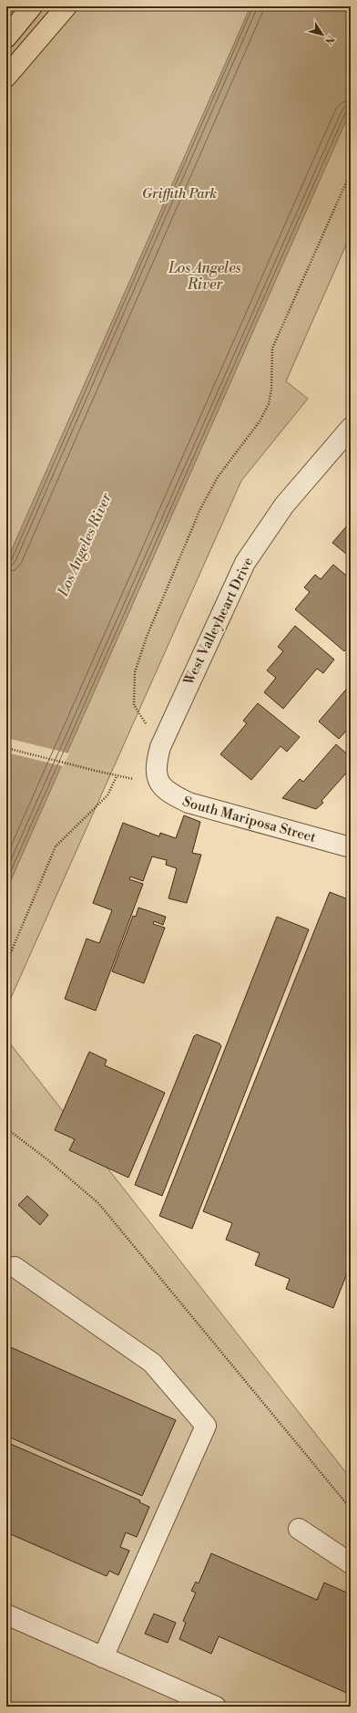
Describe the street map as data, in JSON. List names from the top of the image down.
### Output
{
  "streets": {
    "street": ["West Valleyheart Drive", "South Mariposa Street"]
  },
  "crossings": [
    ["West Valleyheart Drive", "South Mariposa Street"]
  ],
  "water": ["Los Angeles River"],
  "parks": ["Griffith Park"],
  "north": "bottom right"
}
